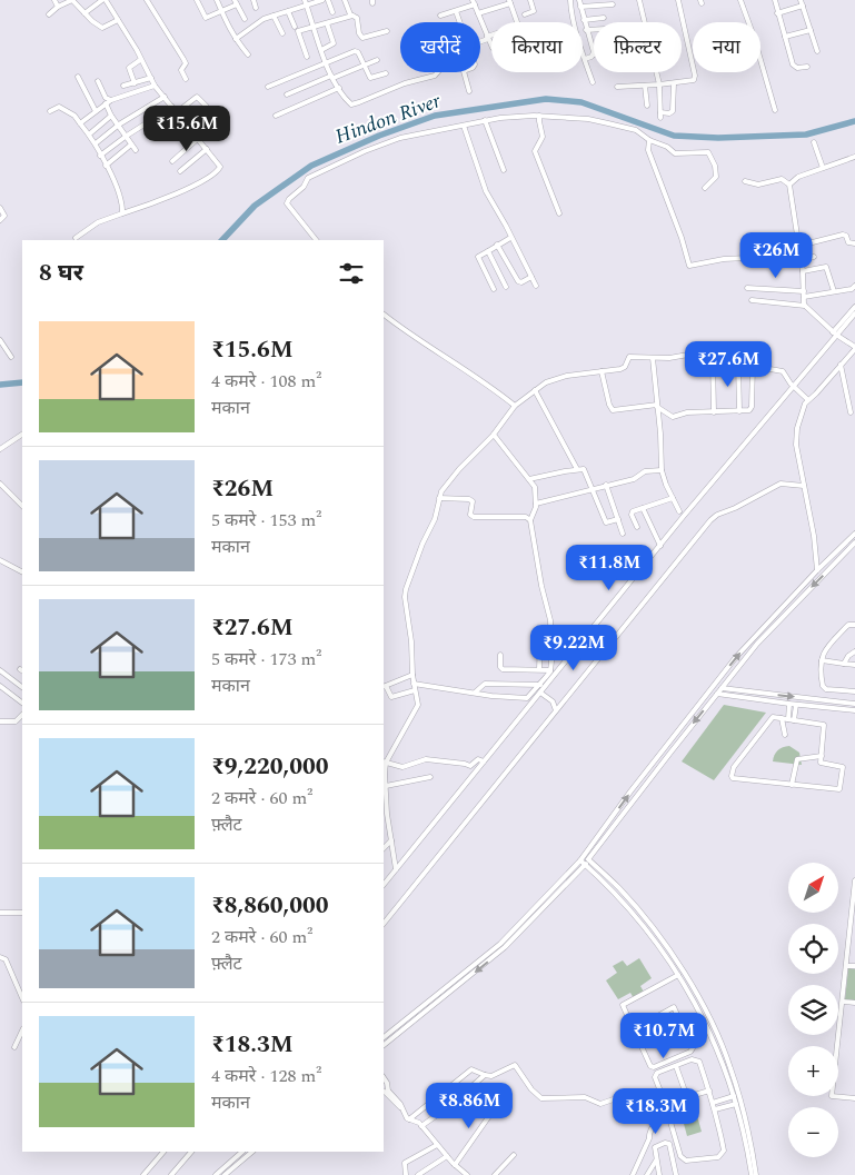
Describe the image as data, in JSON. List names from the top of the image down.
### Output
{
  "water": ["Hindon River"],
  "north": "top right",
  "page": {
    "chip": [
      "खरीदें",
      "किराया",
      "फ़िल्टर",
      "नया"
    ],
    "price": [
      "₹15.6M",
      "₹26M",
      "₹27.6M",
      "₹11.8M",
      "₹9.22M",
      "₹10.7M",
      "₹8.86M",
      "₹18.3M"
    ],
    "heading": "8 घर",
    "list": [
      {
        "name": "₹15.6M",
        "note": "4 कमरे · 108 m² · मकान"
      },
      {
        "name": "₹26M",
        "note": "5 कमरे · 153 m² · मकान"
      },
      {
        "name": "₹27.6M",
        "note": "5 कमरे · 173 m² · मकान"
      },
      {
        "name": "₹9,220,000",
        "note": "2 कमरे · 60 m² · फ़्लैट"
      },
      {
        "name": "₹8,860,000",
        "note": "2 कमरे · 60 m² · फ़्लैट"
      },
      {
        "name": "₹18.3M",
        "note": "4 कमरे · 128 m² · मकान"
      }
    ],
    "map_buttons": ["+", "−"]
  }
}
